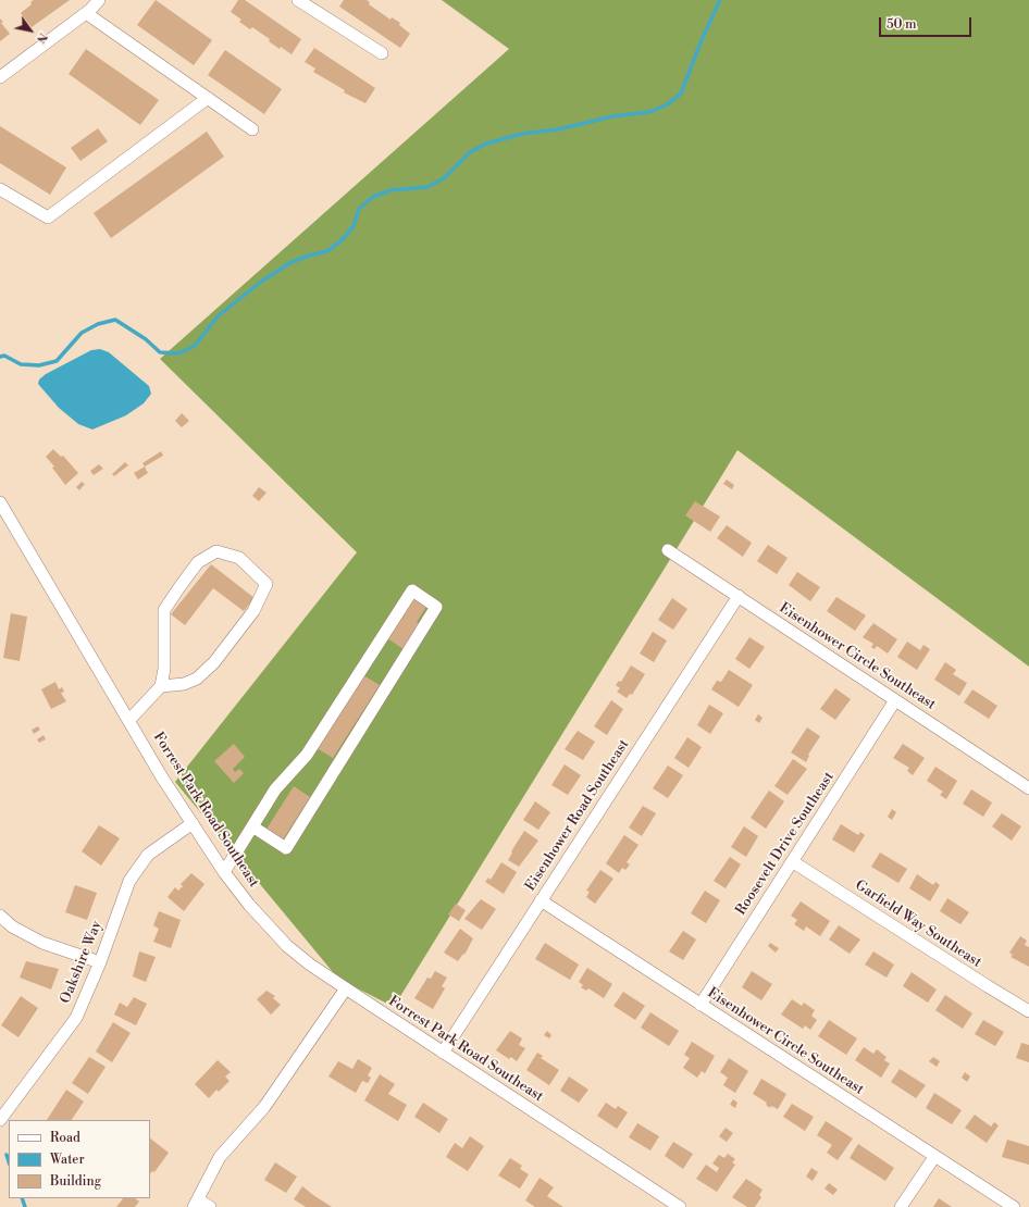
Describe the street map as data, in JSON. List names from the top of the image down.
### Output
{
  "streets": {
    "street": [
      "Eisenhower Circle Southeast",
      "Forrest Park Road Southeast",
      "Eisenhower Road Southeast",
      "Roosevelt Drive Southeast",
      "Garfield Way Southeast",
      "Oakshire Way"
    ]
  },
  "crossings": [
    ["Eisenhower Circle Southeast", "Eisenhower Road Southeast"],
    ["Eisenhower Circle Southeast", "Roosevelt Drive Southeast"],
    ["Forrest Park Road Southeast", "Eisenhower Road Southeast"],
    ["Forrest Park Road Southeast", "Oakshire Way"],
    ["Roosevelt Drive Southeast", "Garfield Way Southeast"]
  ],
  "legend": ["Road", "Water", "Building"],
  "scale_bar": "50 m",
  "north": "bottom right"
}
